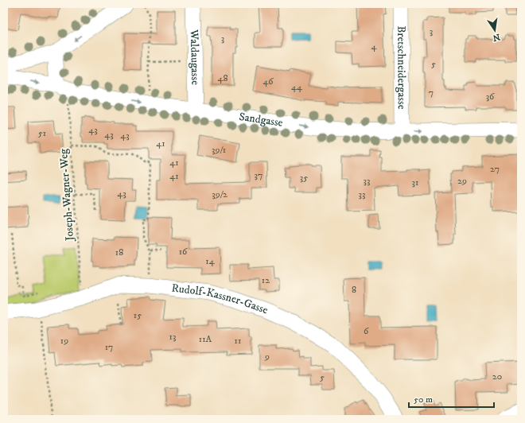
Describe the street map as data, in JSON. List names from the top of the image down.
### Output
{
  "streets": {
    "street": [
      "Waldaugasse",
      "Bretschneidergasse",
      "Sandgasse",
      "Rudolf-Kassner-Gasse"
    ],
    "path": ["Joseph-Wagner-Weg"]
  },
  "crossings": [
    ["Waldaugasse", "Sandgasse"],
    ["Bretschneidergasse", "Sandgasse"],
    ["Sandgasse", "Joseph-Wagner-Weg"],
    ["Joseph-Wagner-Weg", "Rudolf-Kassner-Gasse"]
  ],
  "one_way": ["Sandgasse"],
  "house_numbers": [
    "3",
    "3",
    "4",
    "5",
    "48",
    "46",
    "44",
    "7",
    "36",
    "43",
    "51",
    "43",
    "43",
    "41",
    "39/1",
    "41",
    "27",
    "37",
    "41",
    "35",
    "33",
    "29",
    "31",
    "43",
    "39/2",
    "33",
    "16",
    "18",
    "14",
    "12",
    "8",
    "15",
    "6",
    "13",
    "11A",
    "19",
    "11",
    "17",
    "9",
    "20",
    "5"
  ],
  "scale_bar": "50 m",
  "north": "bottom"
}
